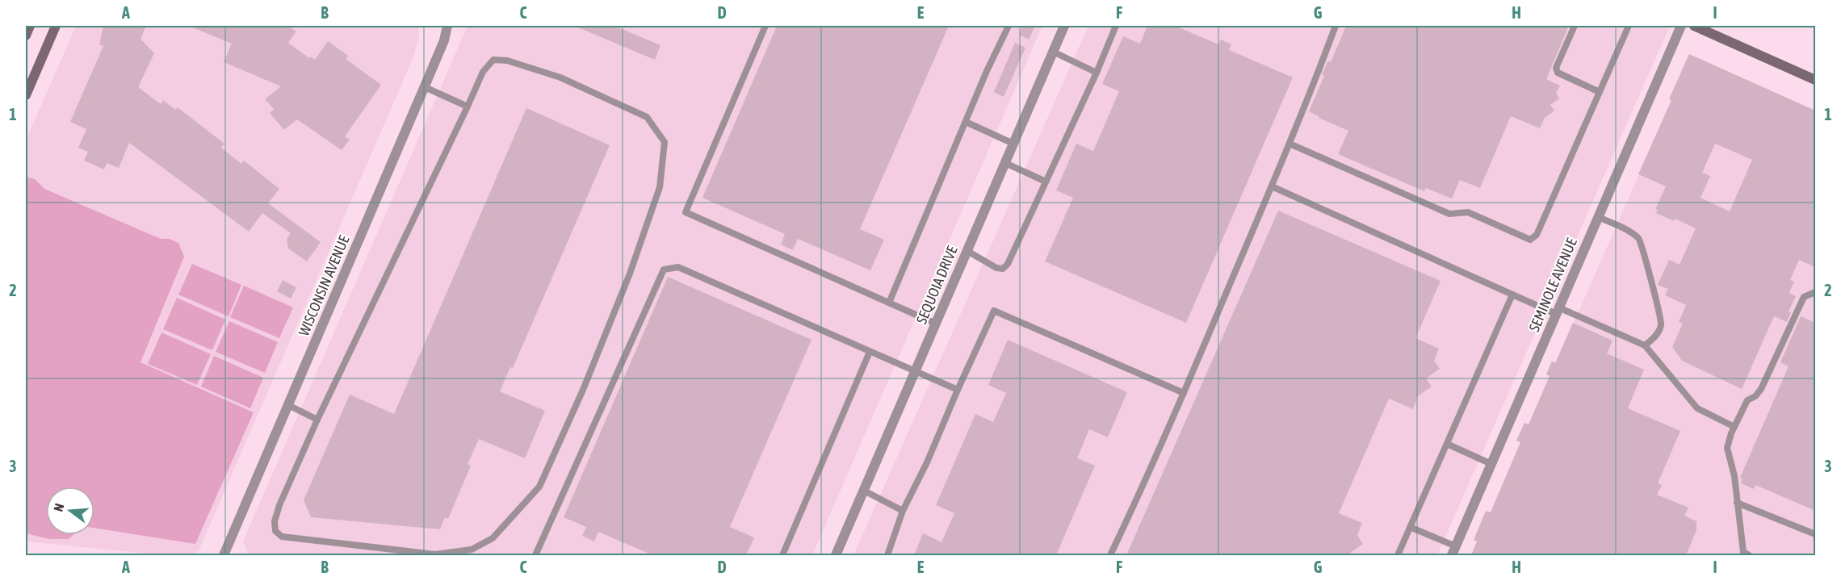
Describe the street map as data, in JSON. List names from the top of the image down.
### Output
{
  "streets": {
    "street": ["SEQUOIA DRIVE", "SEMINOLE AVENUE", "WISCONSIN AVENUE"]
  },
  "north": "left",
  "grid": {
    "columns": [
      "A",
      "B",
      "C",
      "D",
      "E",
      "F",
      "G",
      "H",
      "I"
    ],
    "rows": ["1", "2", "3"]
  }
}
